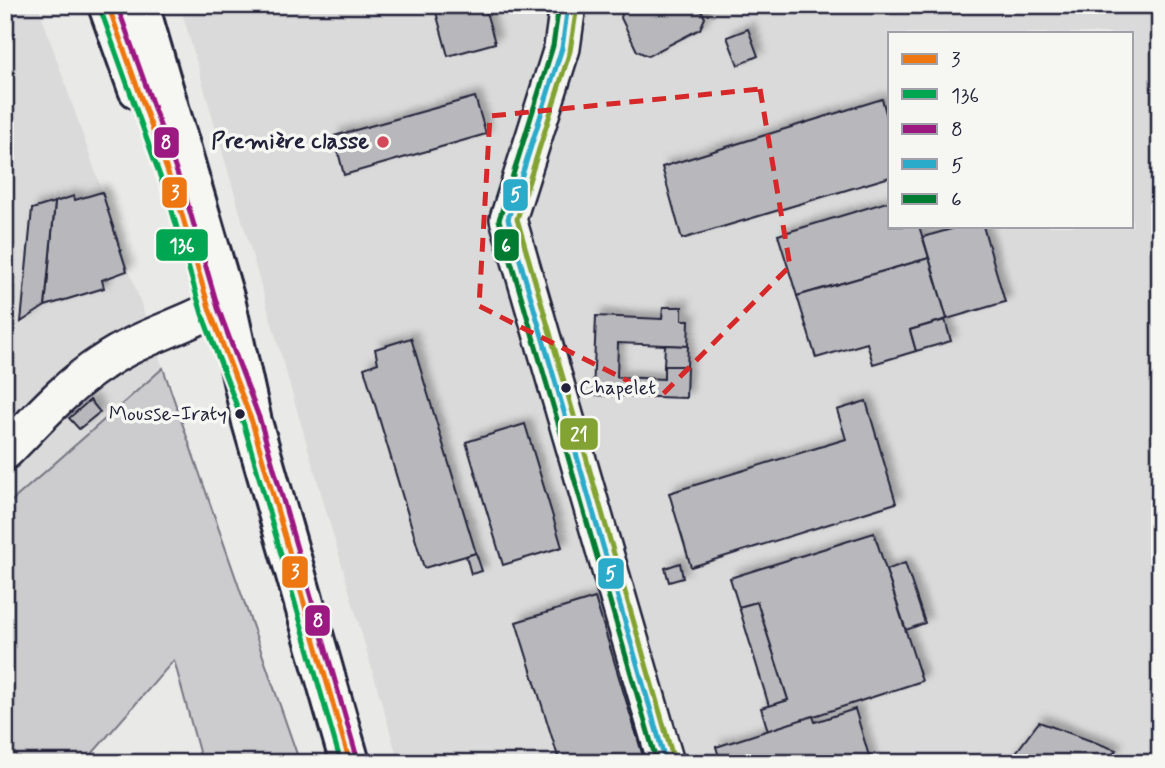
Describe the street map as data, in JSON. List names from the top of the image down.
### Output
{
  "places": ["Première classe", "Chapelet", "Mousse-Iraty"],
  "lines": [
    "transit line 3",
    "transit line 8",
    "transit line 5",
    "transit line 6",
    "transit line 21",
    "transit line 136"
  ],
  "legend": [
    "3",
    "136",
    "8",
    "5",
    "6"
  ]
}
